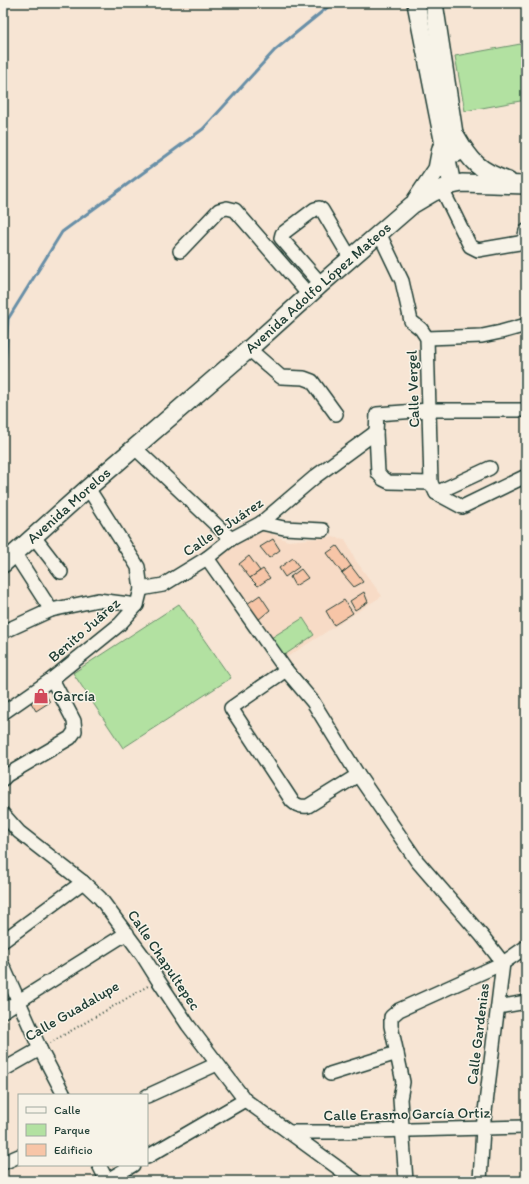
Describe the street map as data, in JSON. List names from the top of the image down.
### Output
{
  "streets": {
    "main road": ["Avenida Adolfo López Mateos", "Avenida Morelos"],
    "street": [
      "Calle Vergel",
      "Calle B Juárez",
      "Benito Juárez",
      "Calle Chapultepec",
      "Calle Guadalupe",
      "Calle Gardenias",
      "Calle Erasmo García Ortiz"
    ]
  },
  "crossings": [
    ["Avenida Adolfo López Mateos", "Calle Vergel"],
    ["Avenida Adolfo López Mateos", "Avenida Morelos"],
    ["Avenida Morelos", "Benito Juárez"],
    ["Calle B Juárez", "Benito Juárez"],
    ["Calle Chapultepec", "Calle Guadalupe"],
    ["Calle Chapultepec", "Calle Erasmo García Ortiz"],
    ["Calle Gardenias", "Calle Erasmo García Ortiz"]
  ],
  "places": {
    "shop": ["García"]
  },
  "legend": ["Calle", "Parque", "Edificio"]
}
